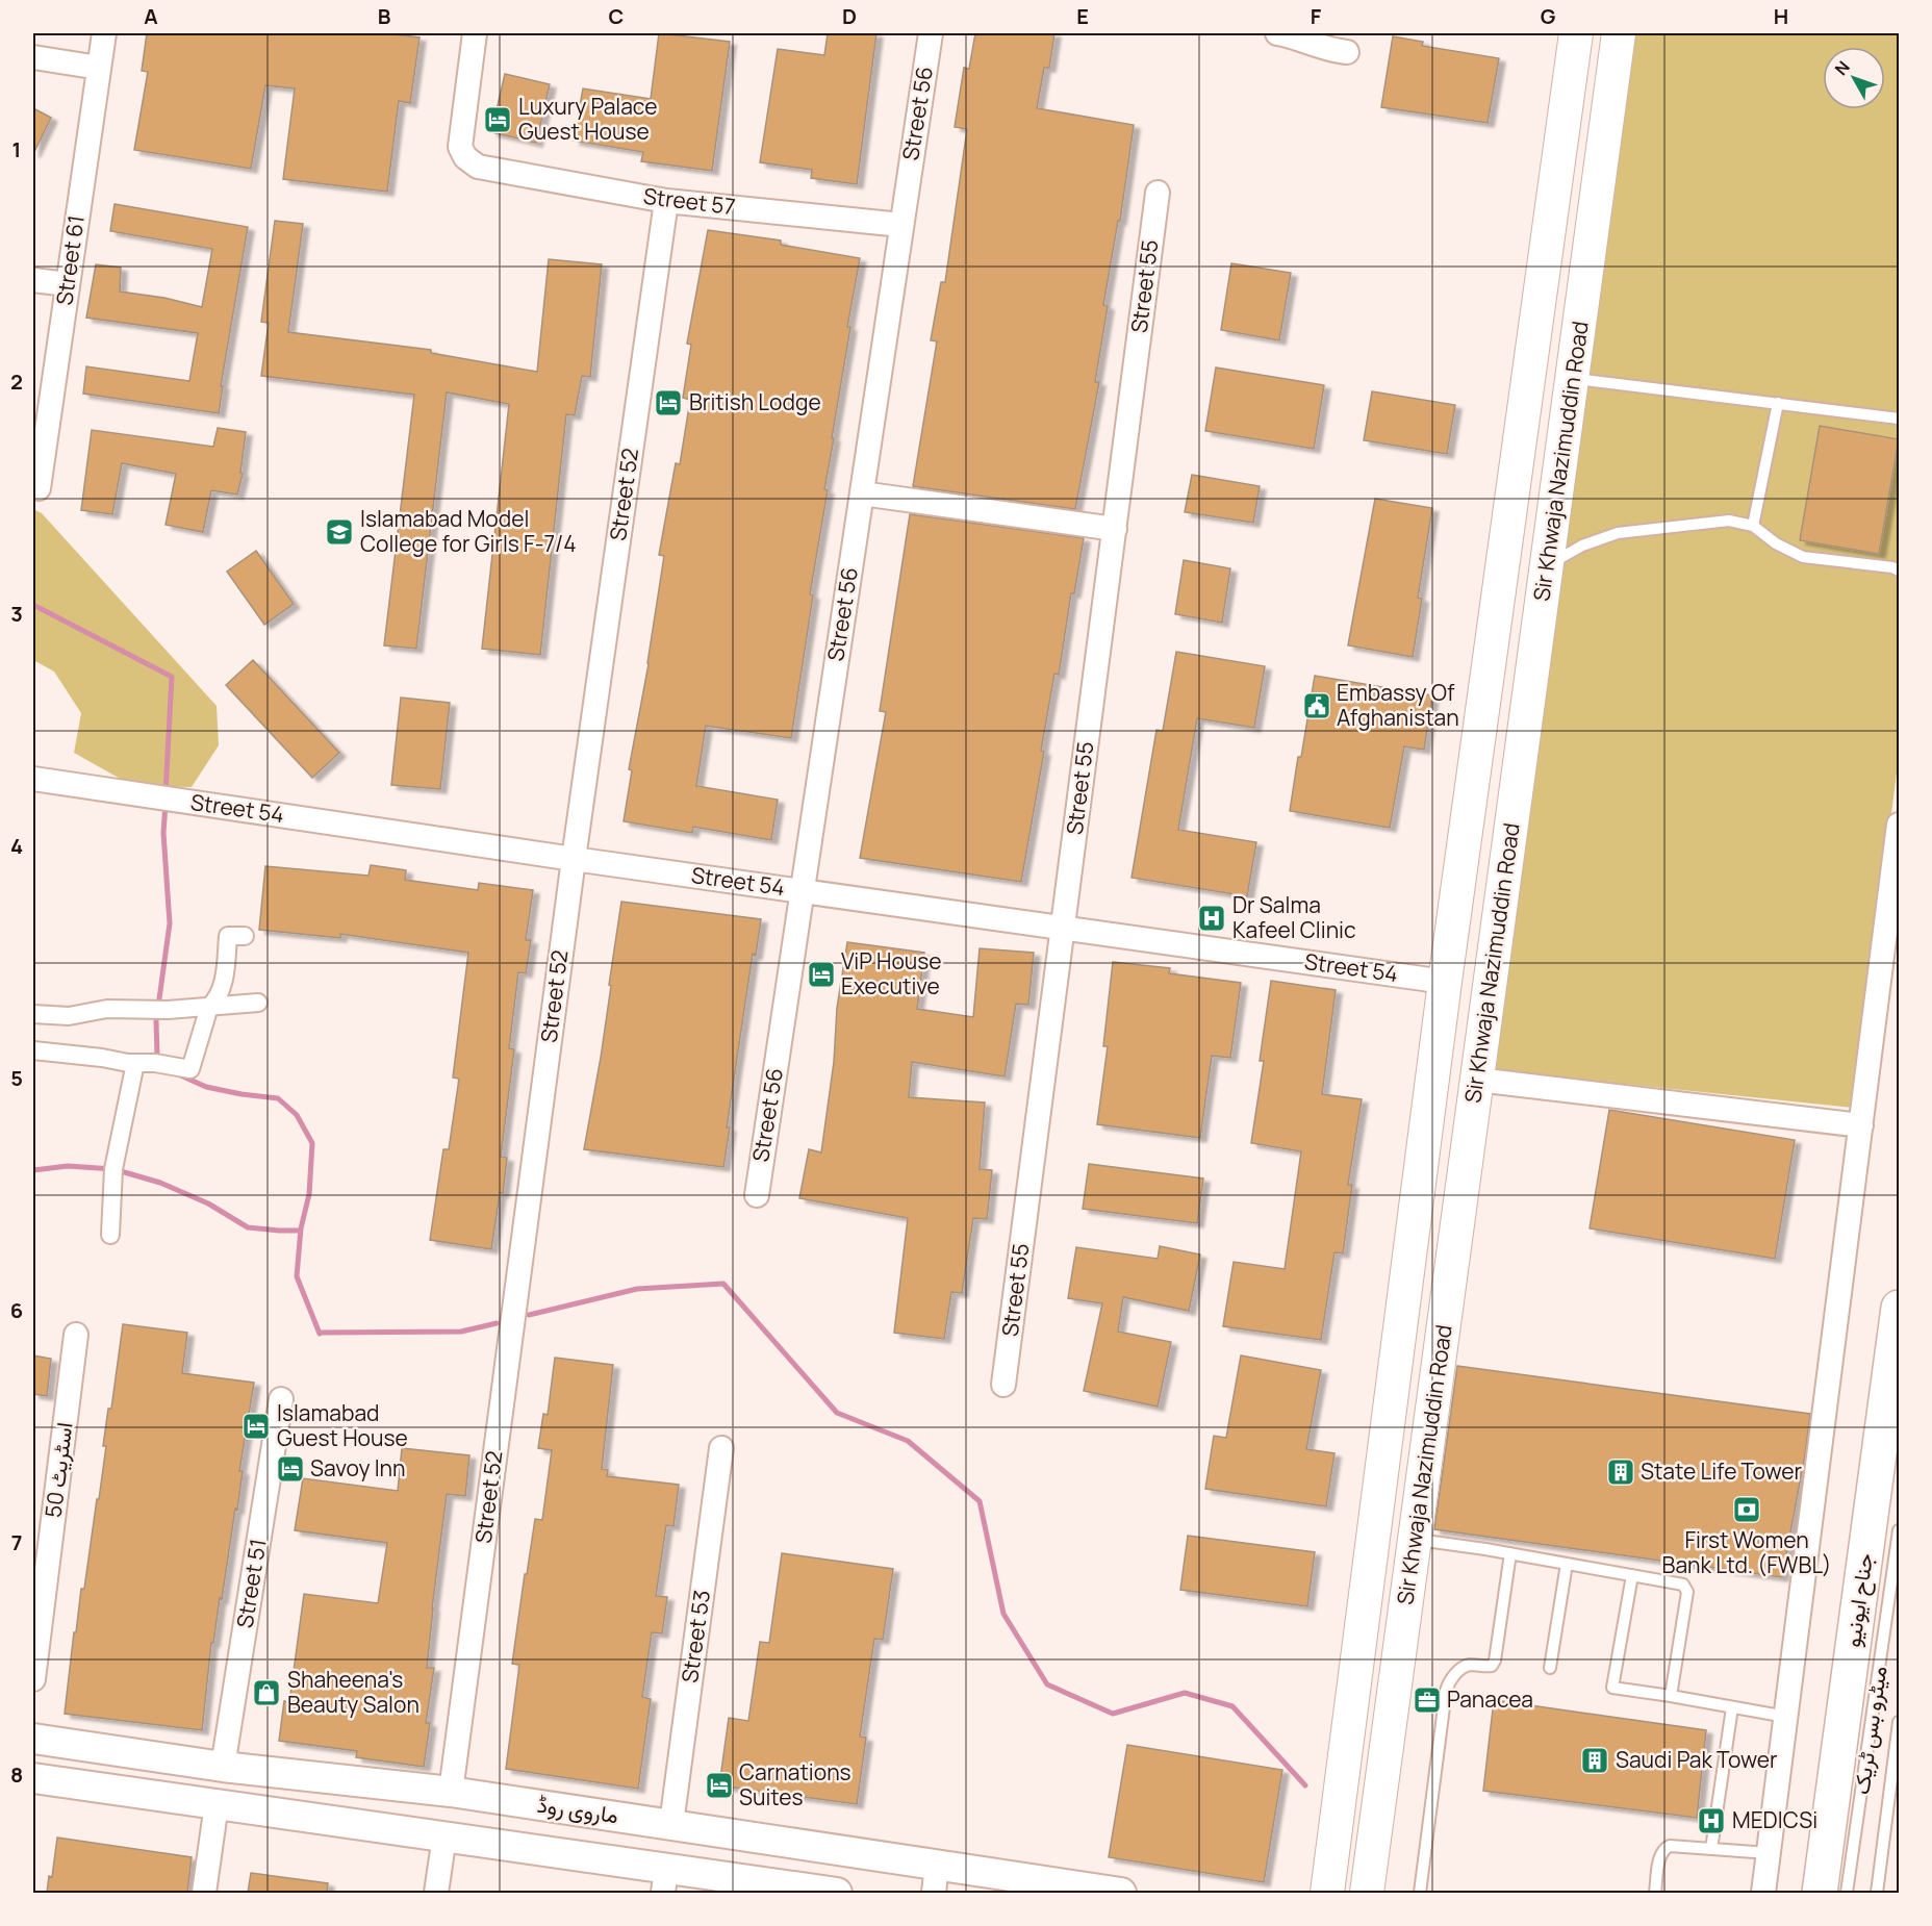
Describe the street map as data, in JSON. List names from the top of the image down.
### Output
{
  "streets": {
    "main road": ["Sir Khwaja Nazimuddin Road", "جناح ایونیو"],
    "street": [
      "Street 56",
      "Street 57",
      "Street 61",
      "Street 55",
      "Street 52",
      "Street 54",
      "اسٹریٹ 50",
      "Street 51",
      "Street 53",
      "ماروی روڈ"
    ],
    "lane": ["میٹرو بس ٹریک"]
  },
  "crossings": [
    ["Street 56", "Street 57"],
    ["Street 56", "Street 54"],
    ["Street 57", "Street 52"],
    ["Street 55", "Street 54"],
    ["Sir Khwaja Nazimuddin Road", "Street 54"],
    ["Street 52", "Street 54"],
    ["Street 52", "ماروی روڈ"],
    ["Street 51", "ماروی روڈ"],
    ["Street 53", "ماروی روڈ"]
  ],
  "places": {
    "hotel": [
      "Luxury Palace Guest House",
      "British Lodge",
      "ViP House Executive",
      "Islamabad Guest House",
      "Savoy Inn",
      "Carnations Suites"
    ],
    "school or university": ["Islamabad Model College for Girls F-7/4"],
    "public building": ["Embassy Of Afghanistan"],
    "hospital": ["Dr Salma Kafeel Clinic", "MEDICSi"],
    "building": ["State Life Tower", "Saudi Pak Tower"],
    "bank": ["First Women Bank Ltd. (FWBL)"],
    "shop": ["Shaheena's Beauty Salon"],
    "office": ["Panacea"]
  },
  "north": "top left",
  "grid": {
    "columns": [
      "A",
      "B",
      "C",
      "D",
      "E",
      "F",
      "G",
      "H"
    ],
    "rows": [
      "1",
      "2",
      "3",
      "4",
      "5",
      "6",
      "7",
      "8"
    ]
  }
}
